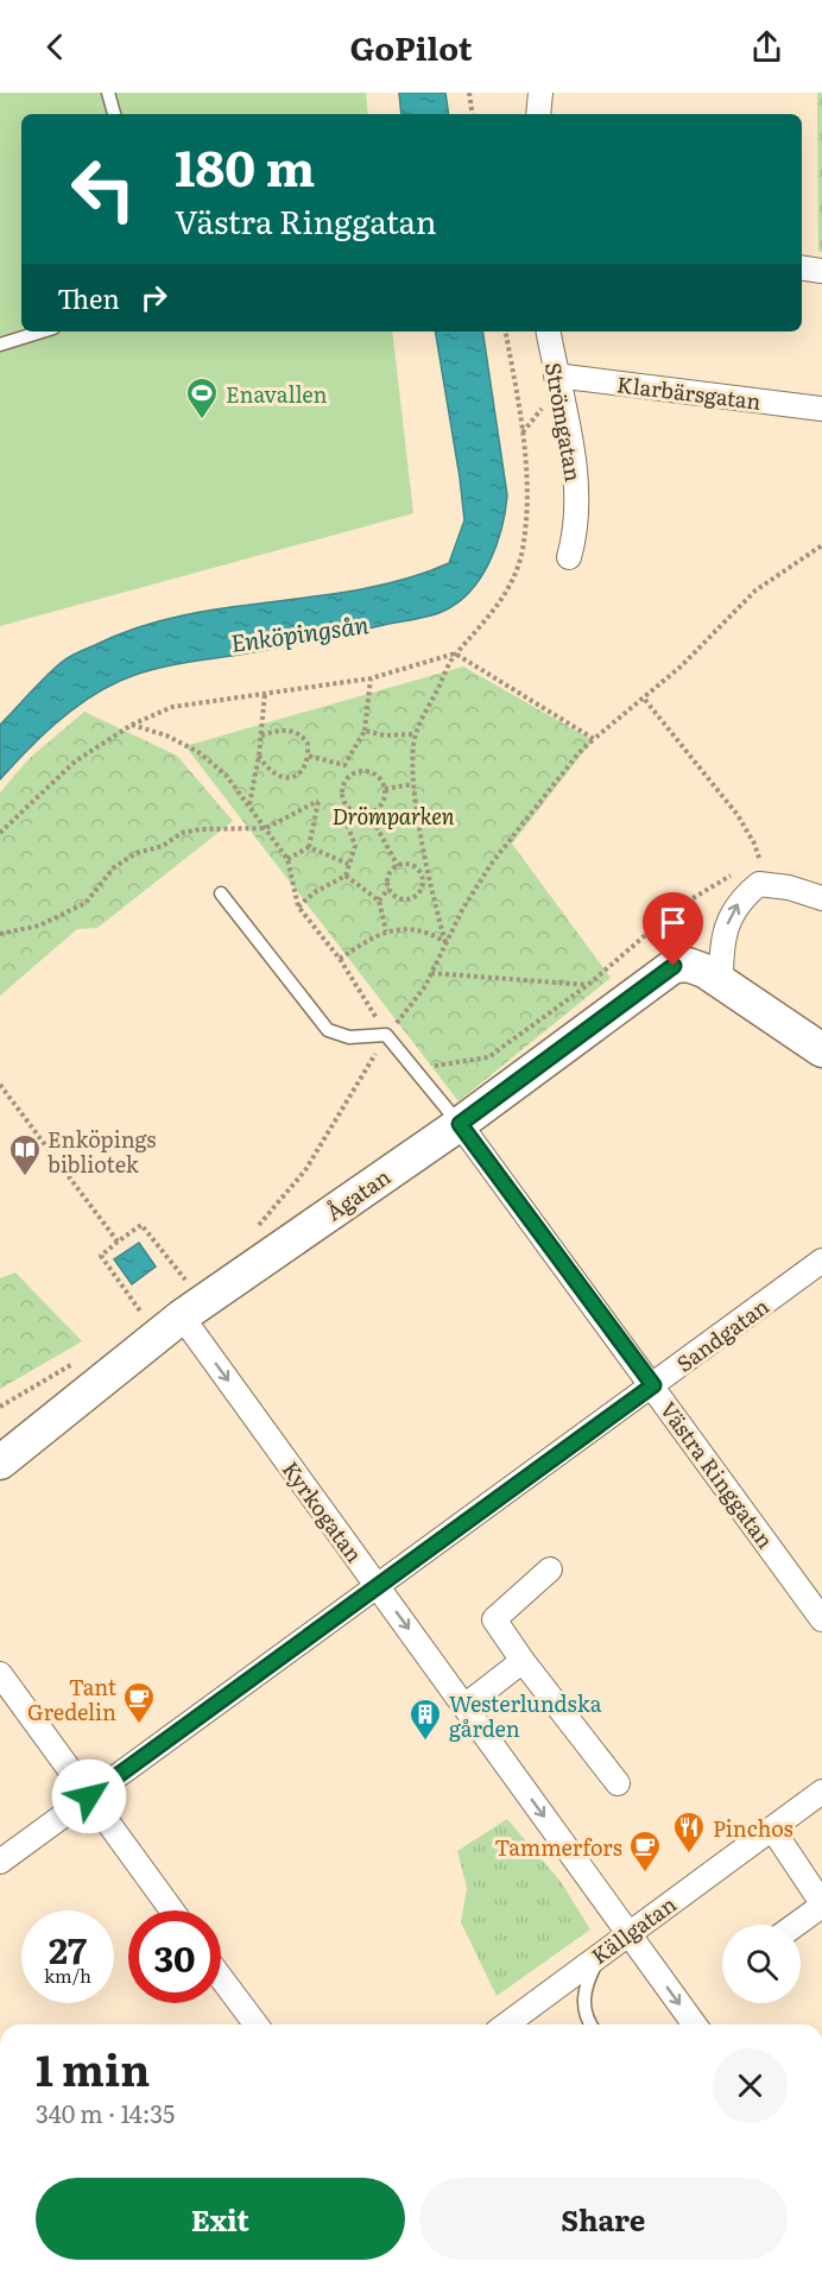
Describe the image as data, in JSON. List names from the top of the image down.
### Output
{
  "streets": {
    "street": [
      "Klarbärsgatan",
      "Strömgatan",
      "Ågatan",
      "Sandgatan",
      "Västra Ringgatan",
      "Kyrkogatan",
      "Källgatan"
    ]
  },
  "crossings": [
    ["Klarbärsgatan", "Strömgatan"],
    ["Ågatan", "Västra Ringgatan"],
    ["Ågatan", "Kyrkogatan"],
    ["Sandgatan", "Västra Ringgatan"],
    ["Sandgatan", "Kyrkogatan"],
    ["Kyrkogatan", "Källgatan"]
  ],
  "one_way": ["Kyrkogatan"],
  "water": ["Enköpingsån"],
  "parks": ["Drömparken"],
  "places": {
    "sports": ["Enavallen"],
    "library": ["Enköpings bibliotek"],
    "cafe": ["Tant Gredelin", "Tammerfors"],
    "building": ["Westerlundska gården"],
    "restaurant": ["Pinchos"]
  },
  "page": {
    "header": "GoPilot",
    "turn": ["180 m", "Västra Ringgatan"],
    "then": "Then",
    "speed": "27 km/h",
    "limit": "30",
    "heading": ["1 min", "340 m · 14:35"],
    "buttons": ["Exit", "Share"]
  }
}
